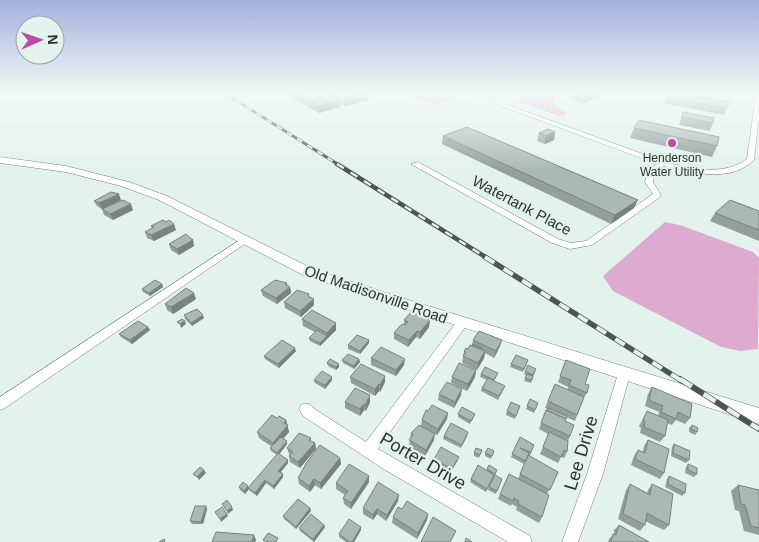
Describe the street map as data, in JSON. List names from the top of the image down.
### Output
{
  "streets": {
    "main road": ["Old Madisonville Road"],
    "street": ["Watertank Place", "Lee Drive", "Porter Drive"]
  },
  "crossings": [
    ["Old Madisonville Road", "Lee Drive"]
  ],
  "places": ["Henderson Water Utility"],
  "north": "right"
}
